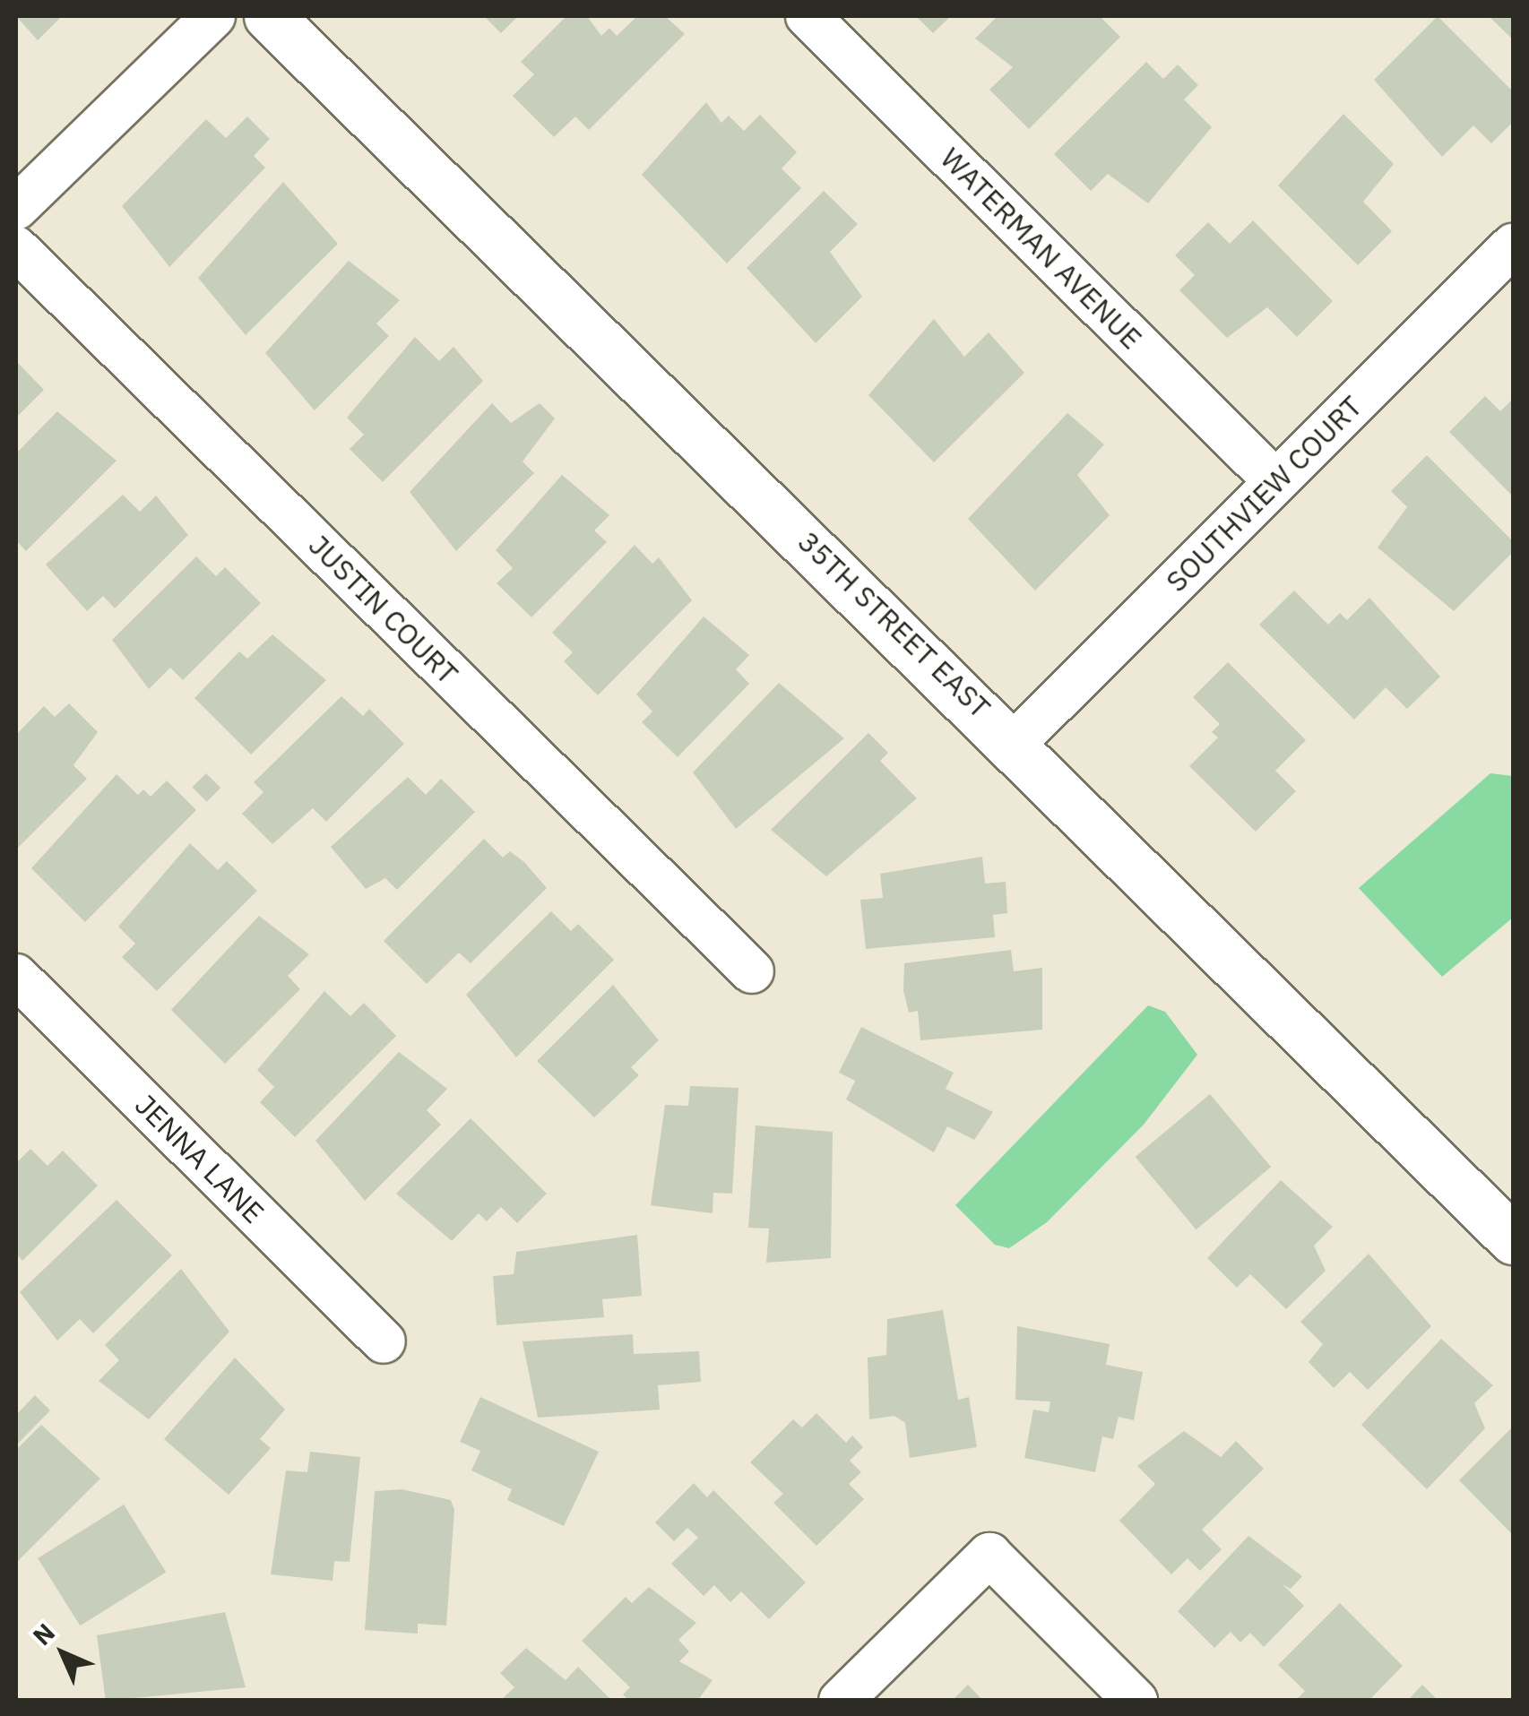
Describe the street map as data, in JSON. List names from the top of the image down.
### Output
{
  "streets": {
    "street": [
      "WATERMAN AVENUE",
      "SOUTHVIEW COURT",
      "JUSTIN COURT",
      "35TH STREET EAST",
      "JENNA LANE"
    ]
  },
  "crossings": [
    ["WATERMAN AVENUE", "SOUTHVIEW COURT"],
    ["SOUTHVIEW COURT", "35TH STREET EAST"]
  ],
  "north": "top left"
}
